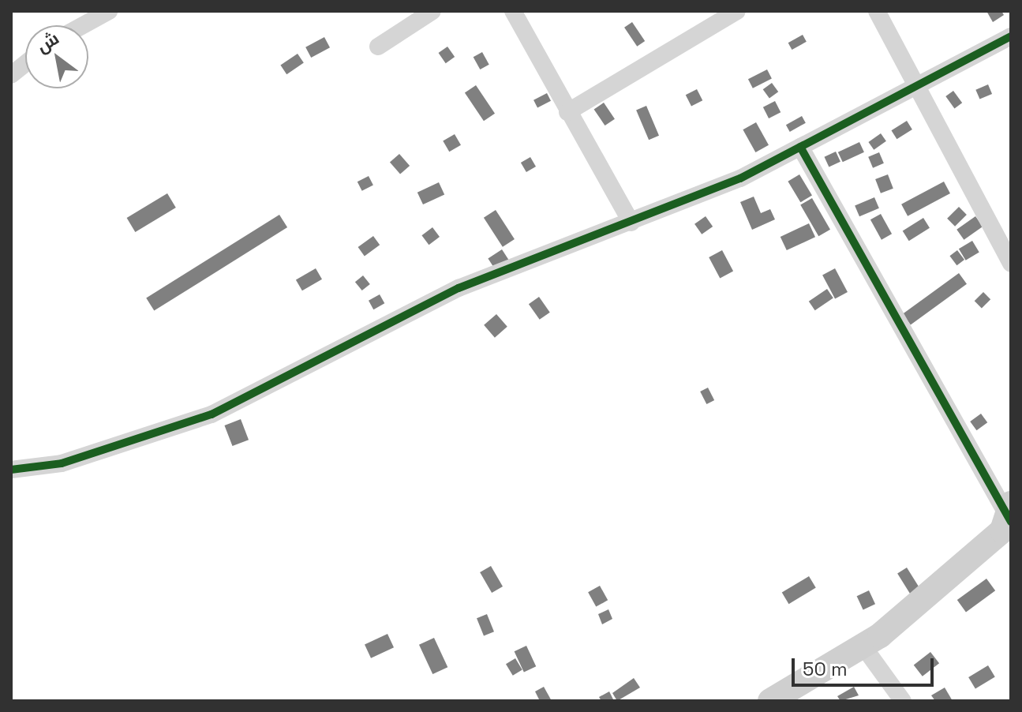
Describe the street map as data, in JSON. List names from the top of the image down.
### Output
{
  "scale_bar": "50 m",
  "north": "top left"
}
